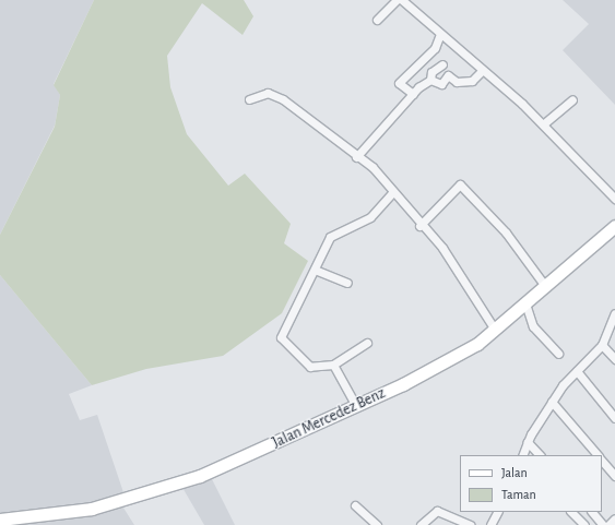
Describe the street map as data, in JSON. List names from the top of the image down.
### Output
{
  "streets": {
    "main road": ["Jalan Mercedez Benz"]
  },
  "legend": ["Jalan", "Taman"]
}
